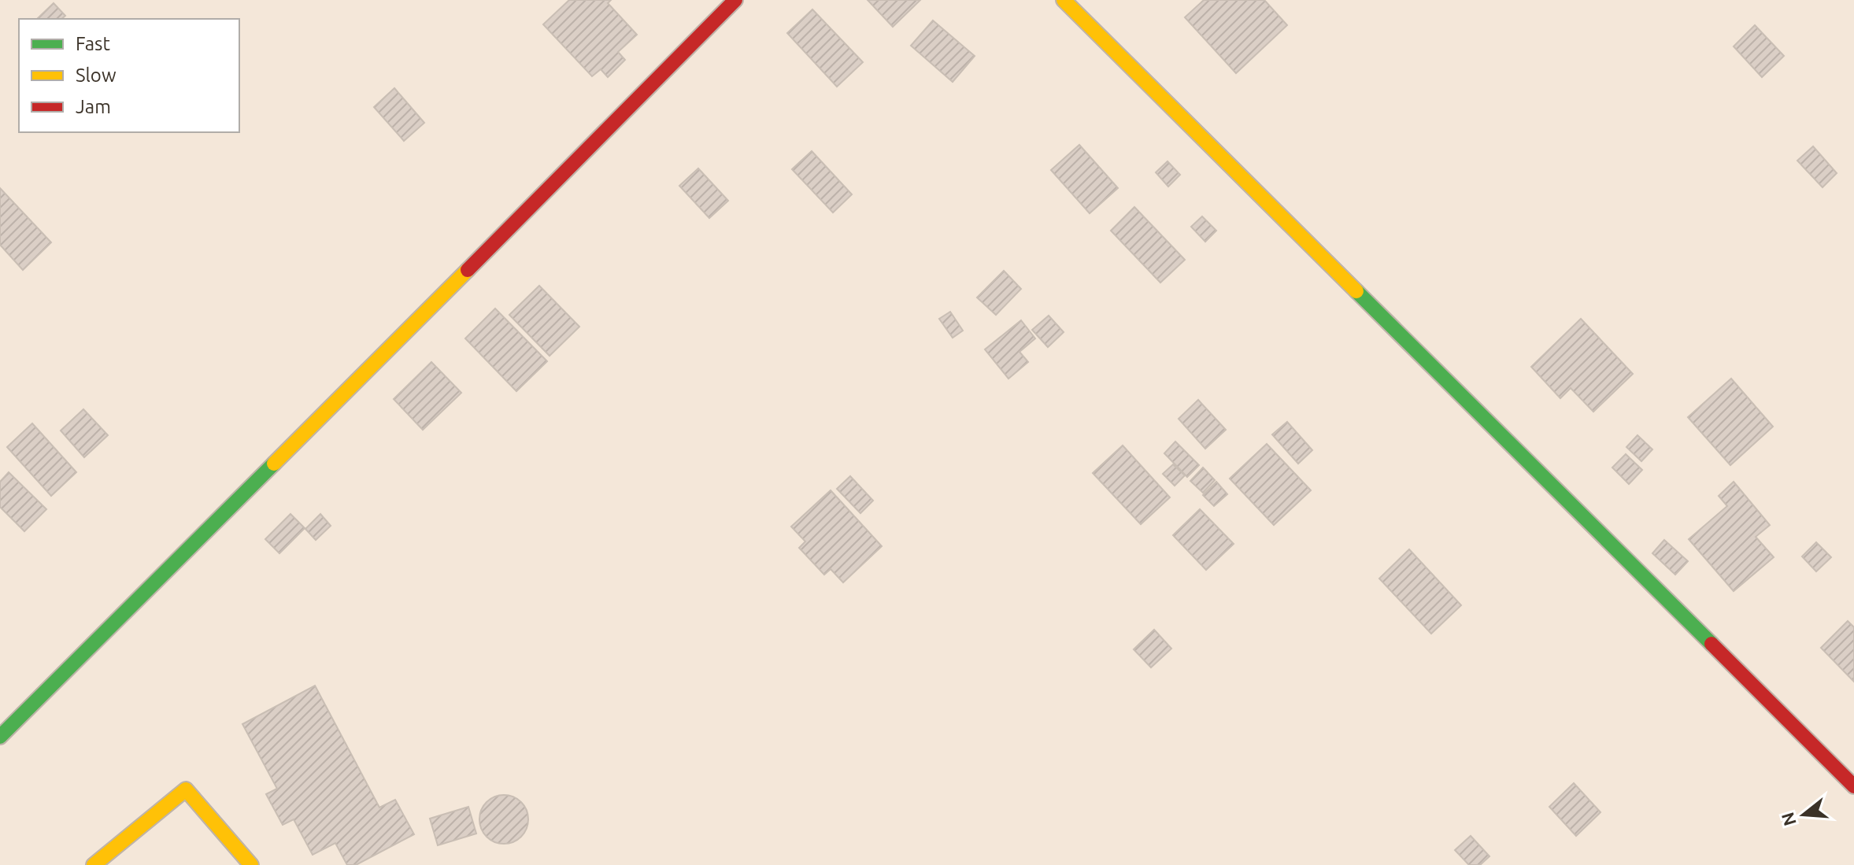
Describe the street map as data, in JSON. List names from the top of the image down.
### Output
{
  "legend": ["Fast", "Slow", "Jam"],
  "north": "left"
}
